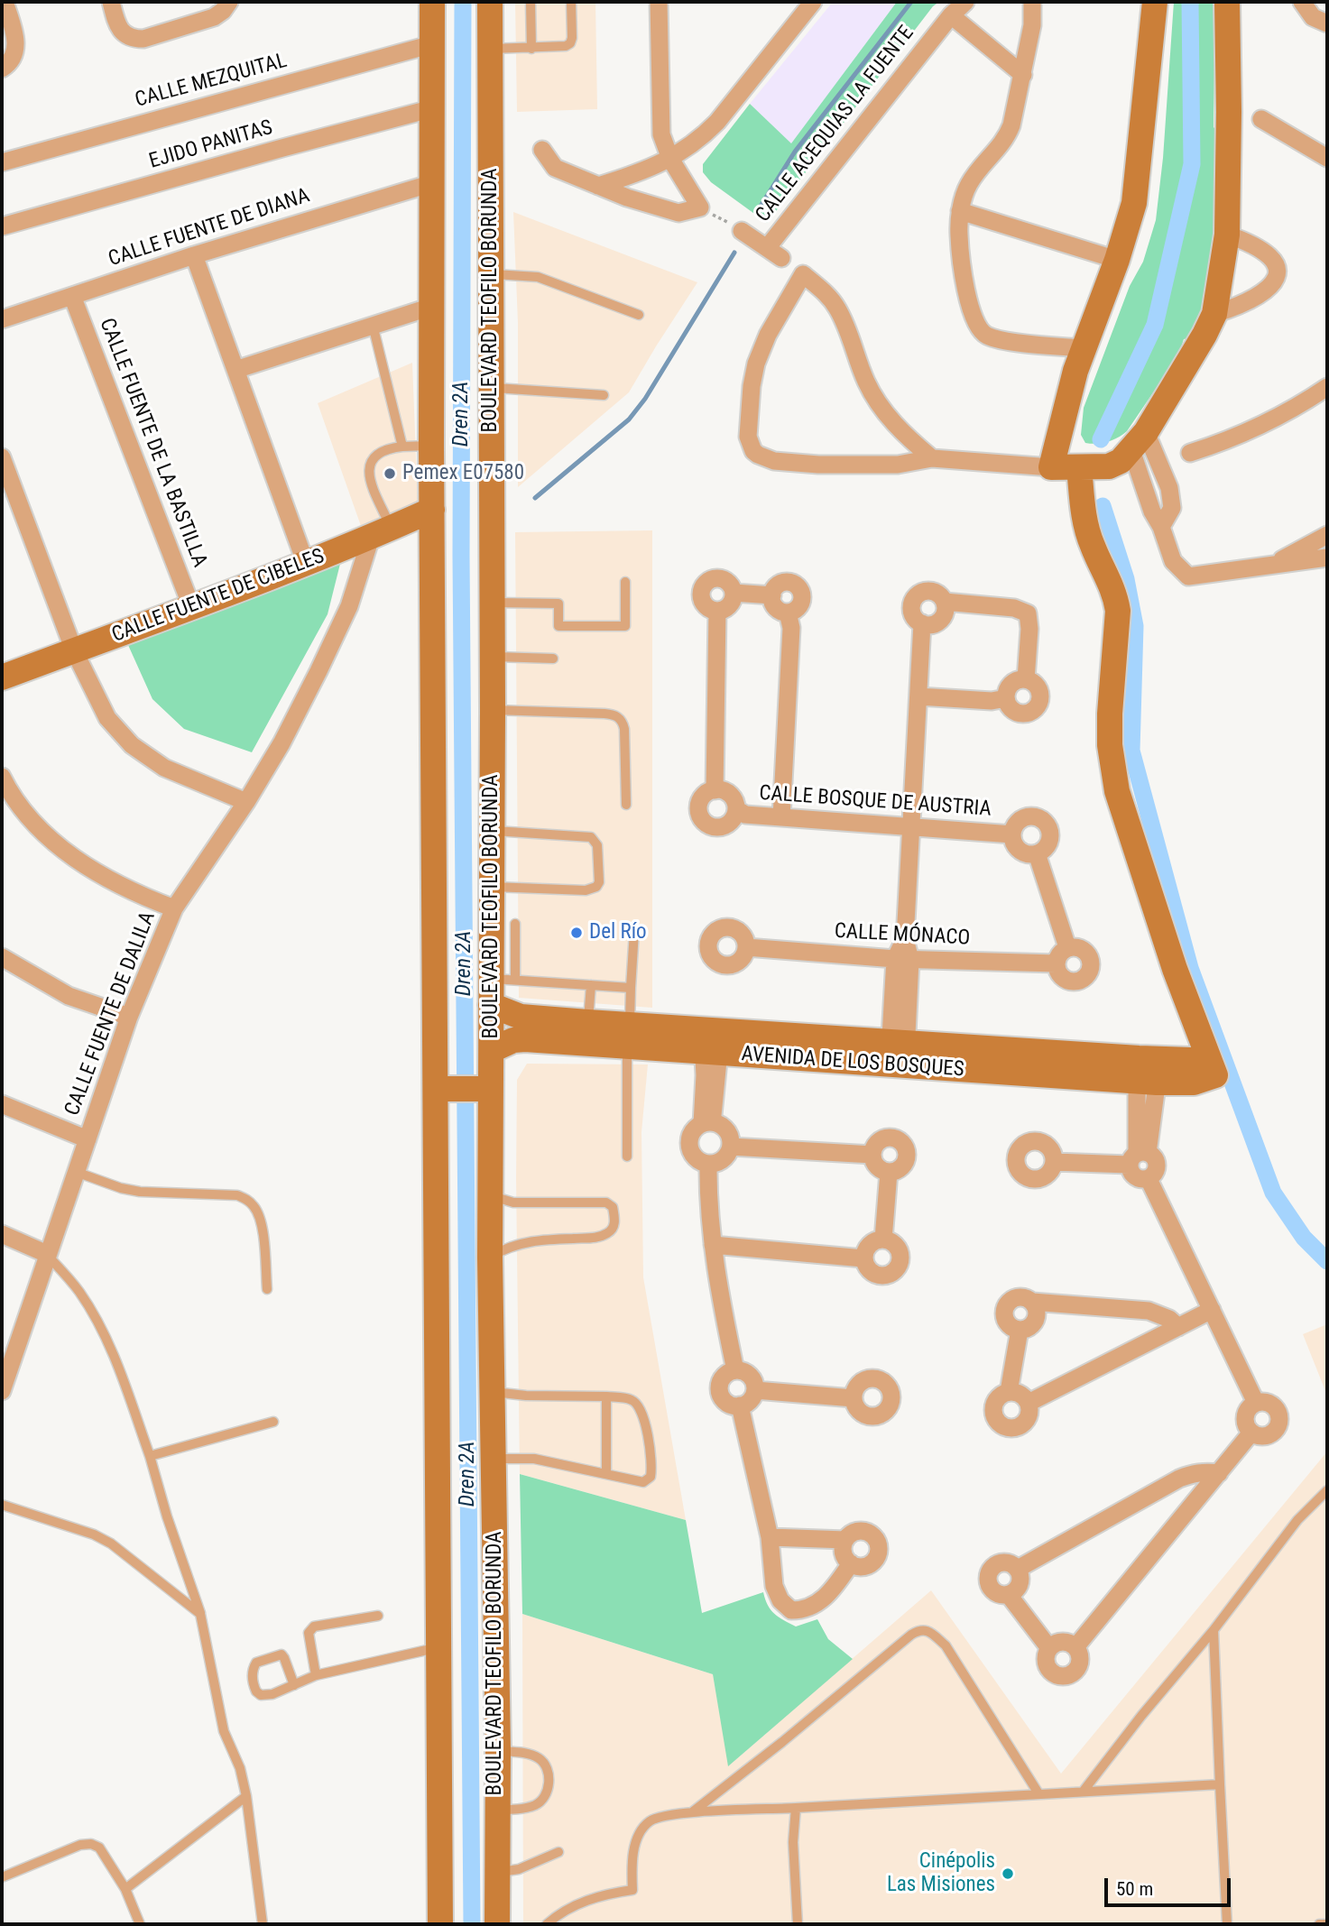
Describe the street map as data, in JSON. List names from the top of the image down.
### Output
{
  "streets": {
    "main road": ["BOULEVARD TEOFILO BORUNDA", "CALLE FUENTE DE CIBELES", "AVENIDA DE LOS BOSQUES"],
    "street": [
      "CALLE MEZQUITAL",
      "CALLE ACEQUIAS LA FUENTE",
      "EJIDO PANITAS",
      "CALLE FUENTE DE DIANA",
      "CALLE FUENTE DE LA BASTILLA",
      "CALLE BOSQUE DE AUSTRIA",
      "CALLE MÓNACO",
      "CALLE FUENTE DE DALILA"
    ]
  },
  "crossings": [
    ["CALLE FUENTE DE DIANA", "CALLE FUENTE DE LA BASTILLA"],
    ["BOULEVARD TEOFILO BORUNDA", "AVENIDA DE LOS BOSQUES"],
    ["CALLE FUENTE DE LA BASTILLA", "CALLE FUENTE DE CIBELES"],
    ["CALLE FUENTE DE CIBELES", "CALLE FUENTE DE DALILA"]
  ],
  "water": ["Dren 2A"],
  "places": ["Pemex E07580", "Del Río", "Cinépolis Las Misiones"],
  "scale_bar": "50 m"
}
